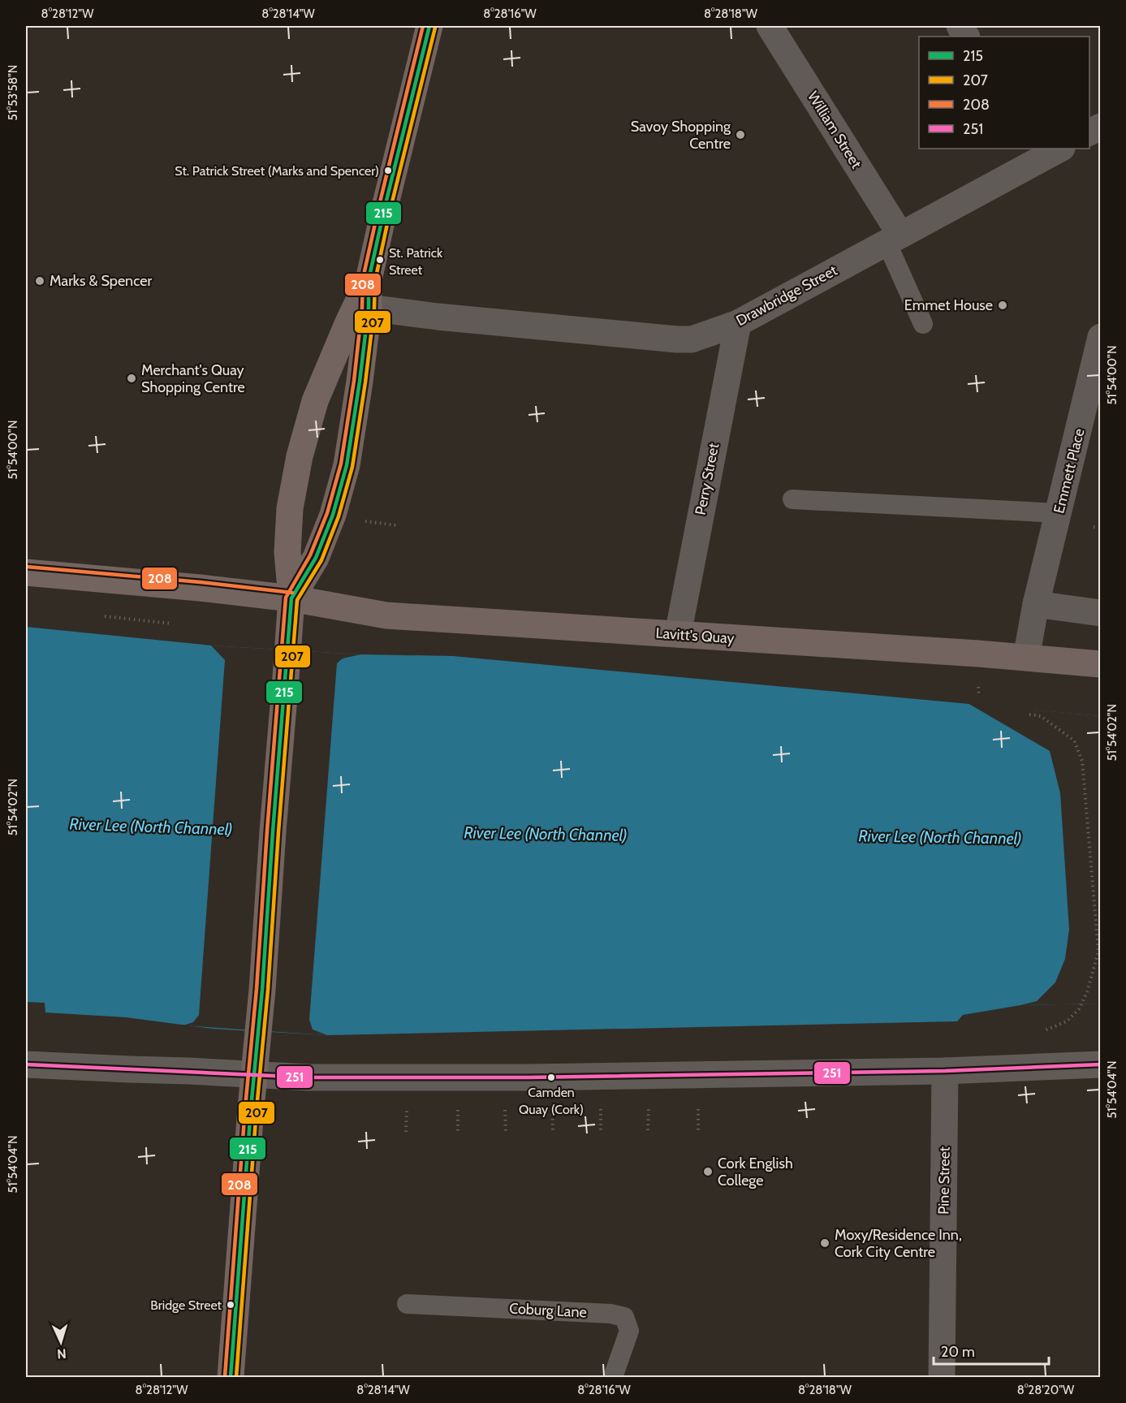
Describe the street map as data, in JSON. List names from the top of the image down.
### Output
{
  "streets": {
    "highway": ["Lavitt's Quay"],
    "street": [
      "William Street",
      "Drawbridge Street",
      "Emmett Place",
      "Perry Street",
      "Pine Street"
    ],
    "lane": ["Coburg Lane"]
  },
  "crossings": [
    ["William Street", "Drawbridge Street"],
    ["Drawbridge Street", "Perry Street"],
    ["Emmett Place", "Lavitt's Quay"],
    ["Perry Street", "Lavitt's Quay"]
  ],
  "water": ["River Lee (North Channel)"],
  "places": [
    "Savoy Shopping Centre",
    "St. Patrick Street (Marks and Spencer)",
    "St. Patrick Street",
    "Marks & Spencer",
    "Emmet House",
    "Merchant's Quay Shopping Centre",
    "Camden Quay (Cork)",
    "Cork English College",
    "Moxy/Residence Inn, Cork City Centre",
    "Bridge Street"
  ],
  "lines": [
    "transit line 215",
    "transit line 208",
    "transit line 207",
    "transit line 251"
  ],
  "legend": [
    "215",
    "207",
    "208",
    "251"
  ],
  "scale_bar": "20 m",
  "north": "bottom",
  "coordinates": [
    "8°28'12\"W",
    "8°28'14\"W",
    "8°28'16\"W",
    "8°28'18\"W",
    "51°53'58\"N",
    "51°54'00\"N",
    "51°54'02\"N",
    "51°54'04\"N",
    "8°28'20\"W"
  ]
}
